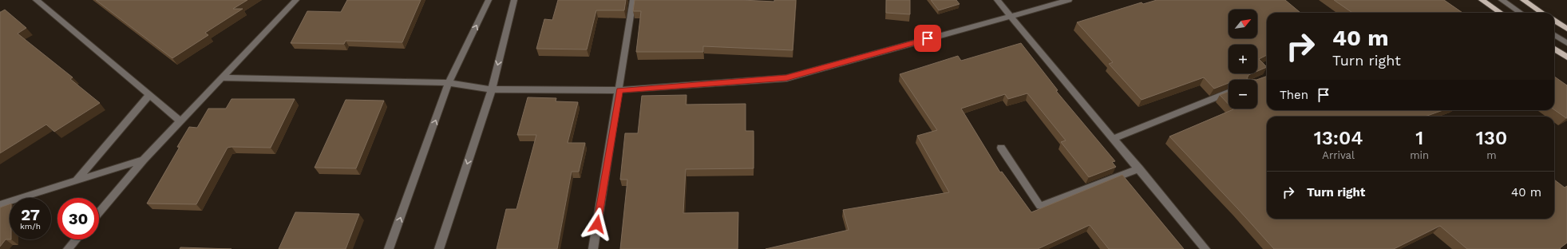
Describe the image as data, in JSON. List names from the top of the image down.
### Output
{
  "north": "top right",
  "page": {
    "map_buttons": ["+", "−"],
    "turn": ["40 m", "Turn right"],
    "then": "Then",
    "eta": [
      "13:04",
      "Arrival",
      "1",
      "min",
      "130",
      "m"
    ],
    "list": [
      {
        "name": "Turn right",
        "value": "40 m"
      }
    ],
    "speed": "27 km/h",
    "limit": "30"
  }
}
